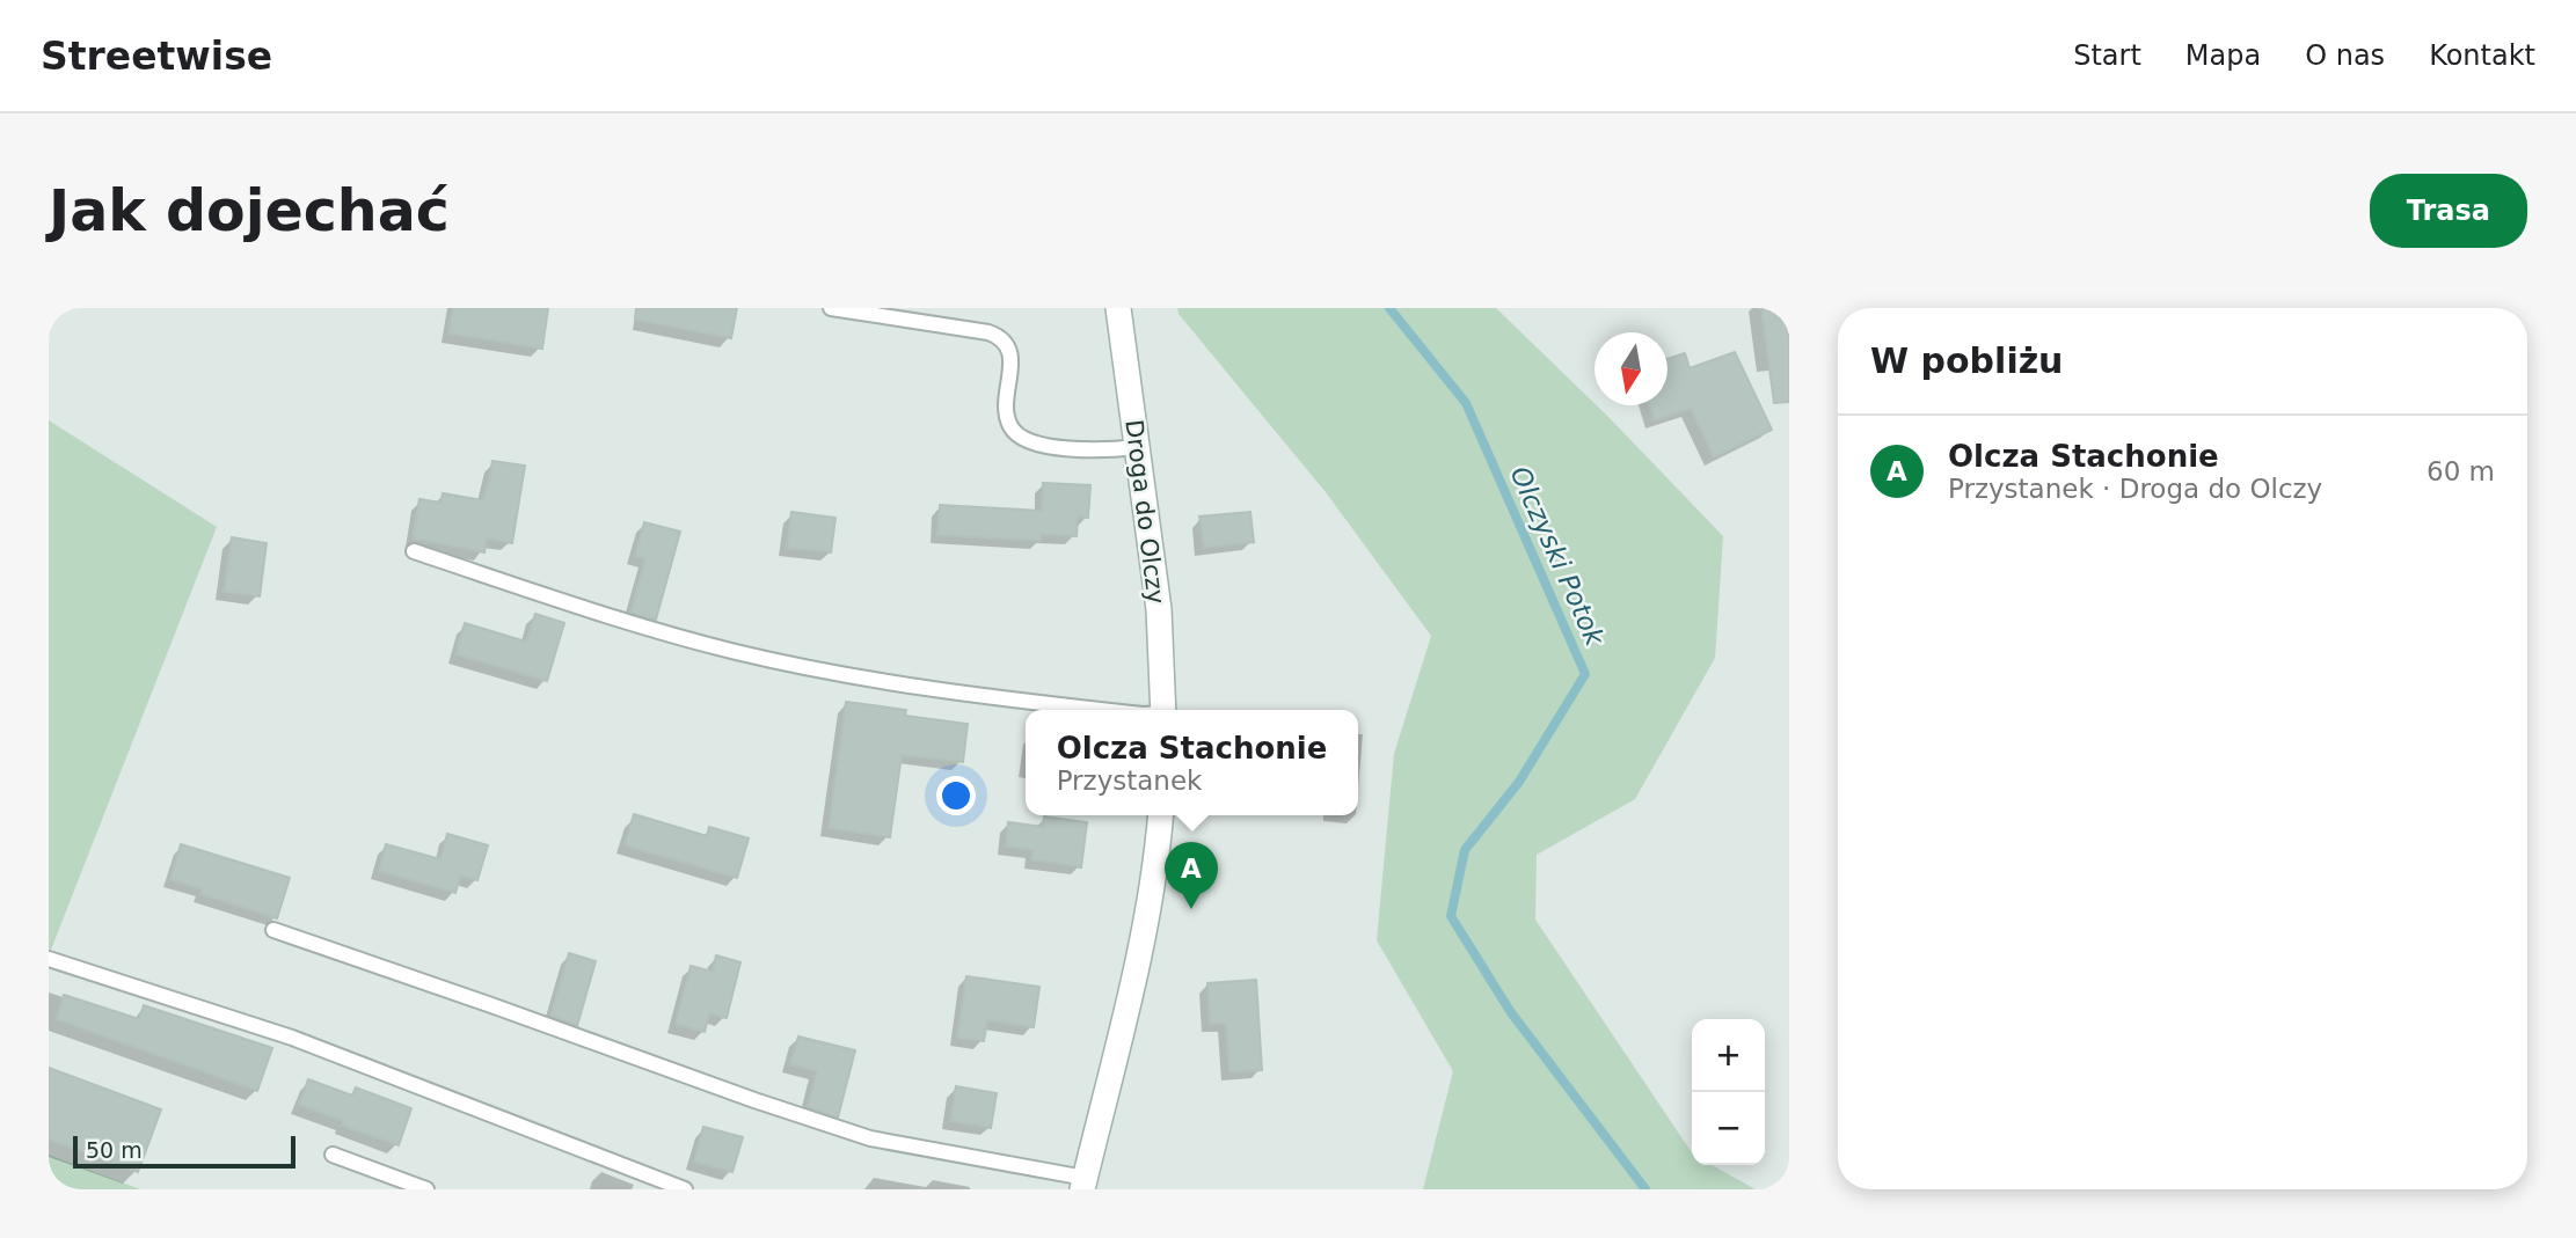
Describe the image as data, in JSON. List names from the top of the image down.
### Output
{
  "streets": {
    "street": ["Droga do Olczy"]
  },
  "water": ["Olczyski Potok"],
  "scale_bar": "50 m",
  "north": "bottom",
  "page": {
    "header": "Streetwise",
    "nav": [
      "Start",
      "Mapa",
      "O nas",
      "Kontakt"
    ],
    "buttons": "Trasa",
    "title": "Jak dojechać",
    "heading": "W pobliżu",
    "list": [
      {
        "mark": "A",
        "name": "Olcza Stachonie",
        "note": "Przystanek · Droga do Olczy",
        "value": "60 m"
      }
    ],
    "popup": ["Olcza Stachonie", "Przystanek"],
    "pins": "A",
    "map_buttons": ["+", "−"],
    "scale": "50 m"
  }
}
